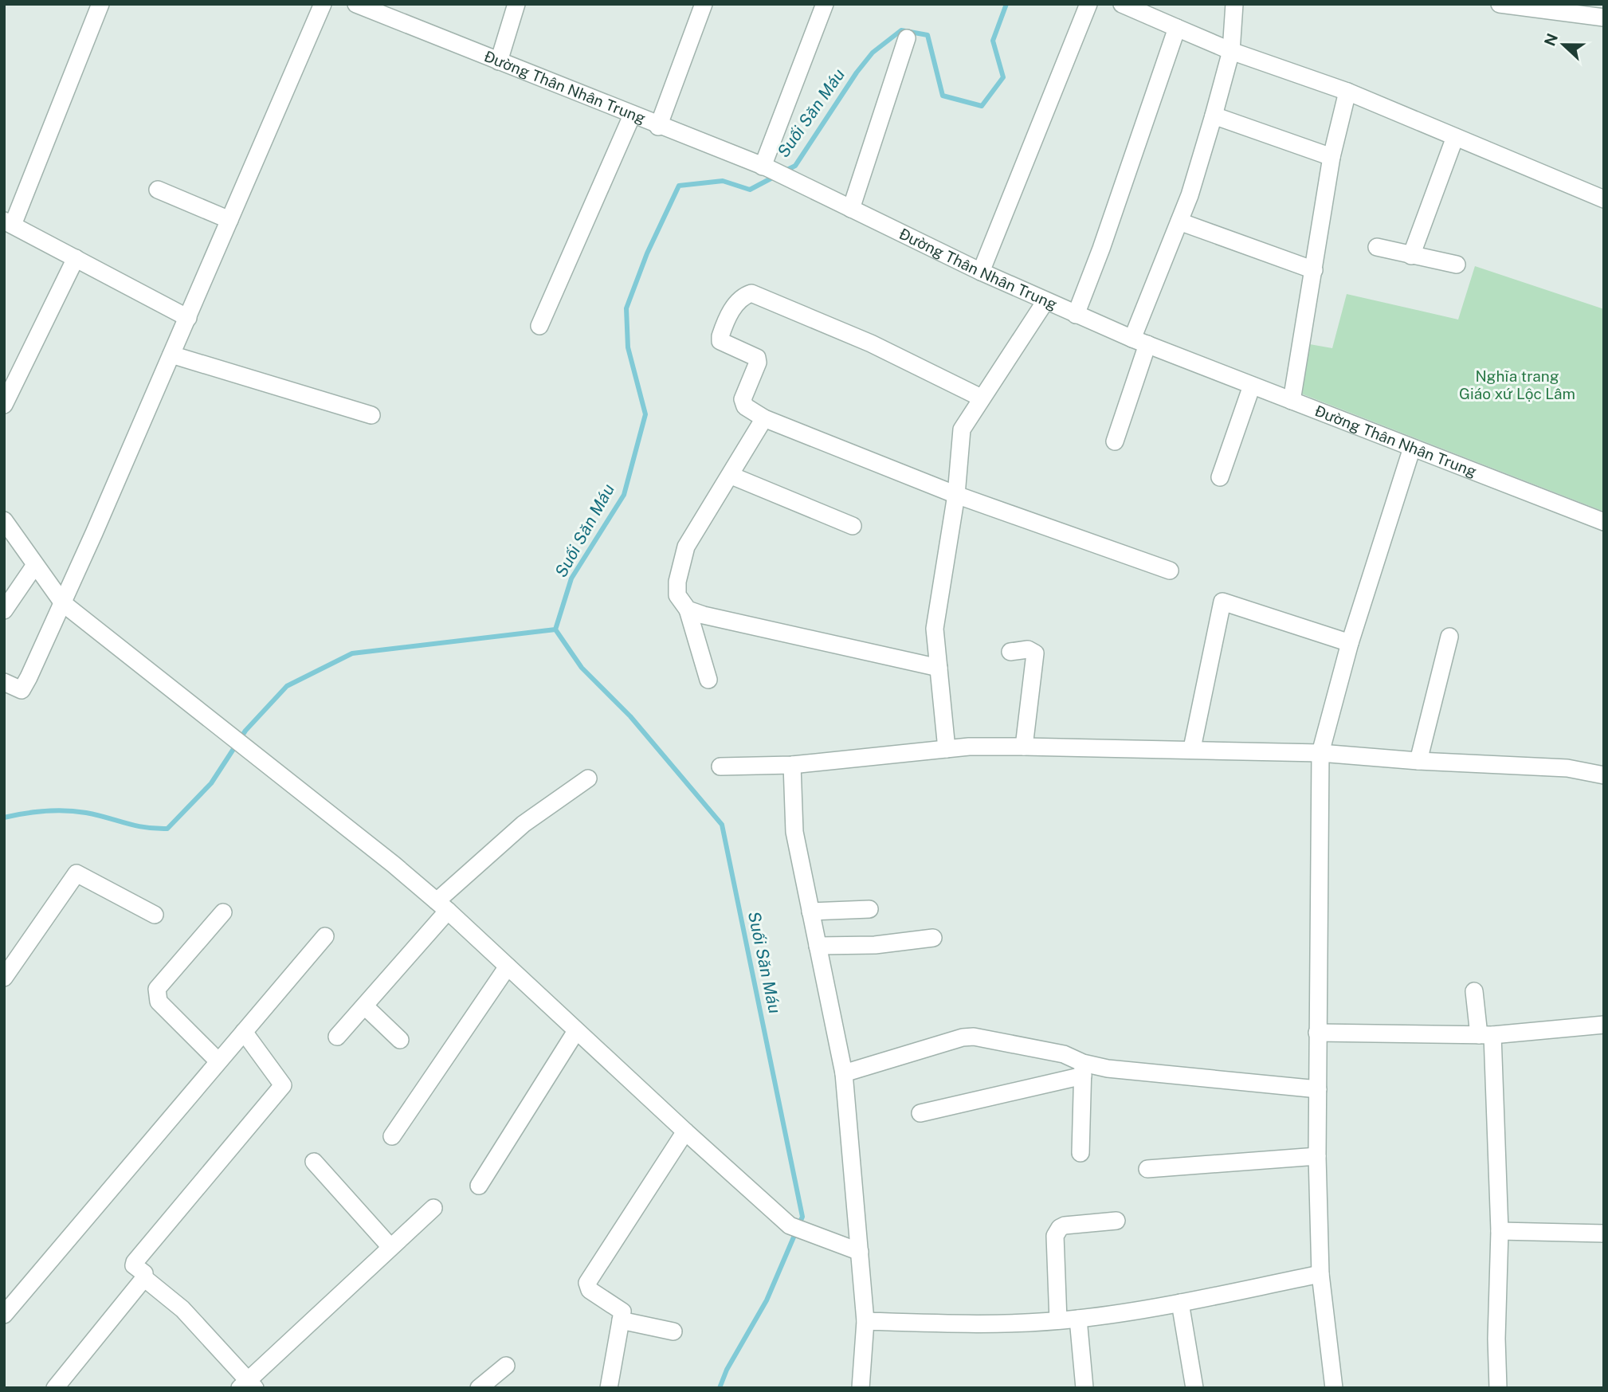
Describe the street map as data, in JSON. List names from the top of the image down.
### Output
{
  "streets": {
    "street": ["Đường Thân Nhân Trung"]
  },
  "water": ["Suối Săn Máu"],
  "parks": ["Nghĩa trang Giáo xứ Lộc Lâm"],
  "north": "left"
}
